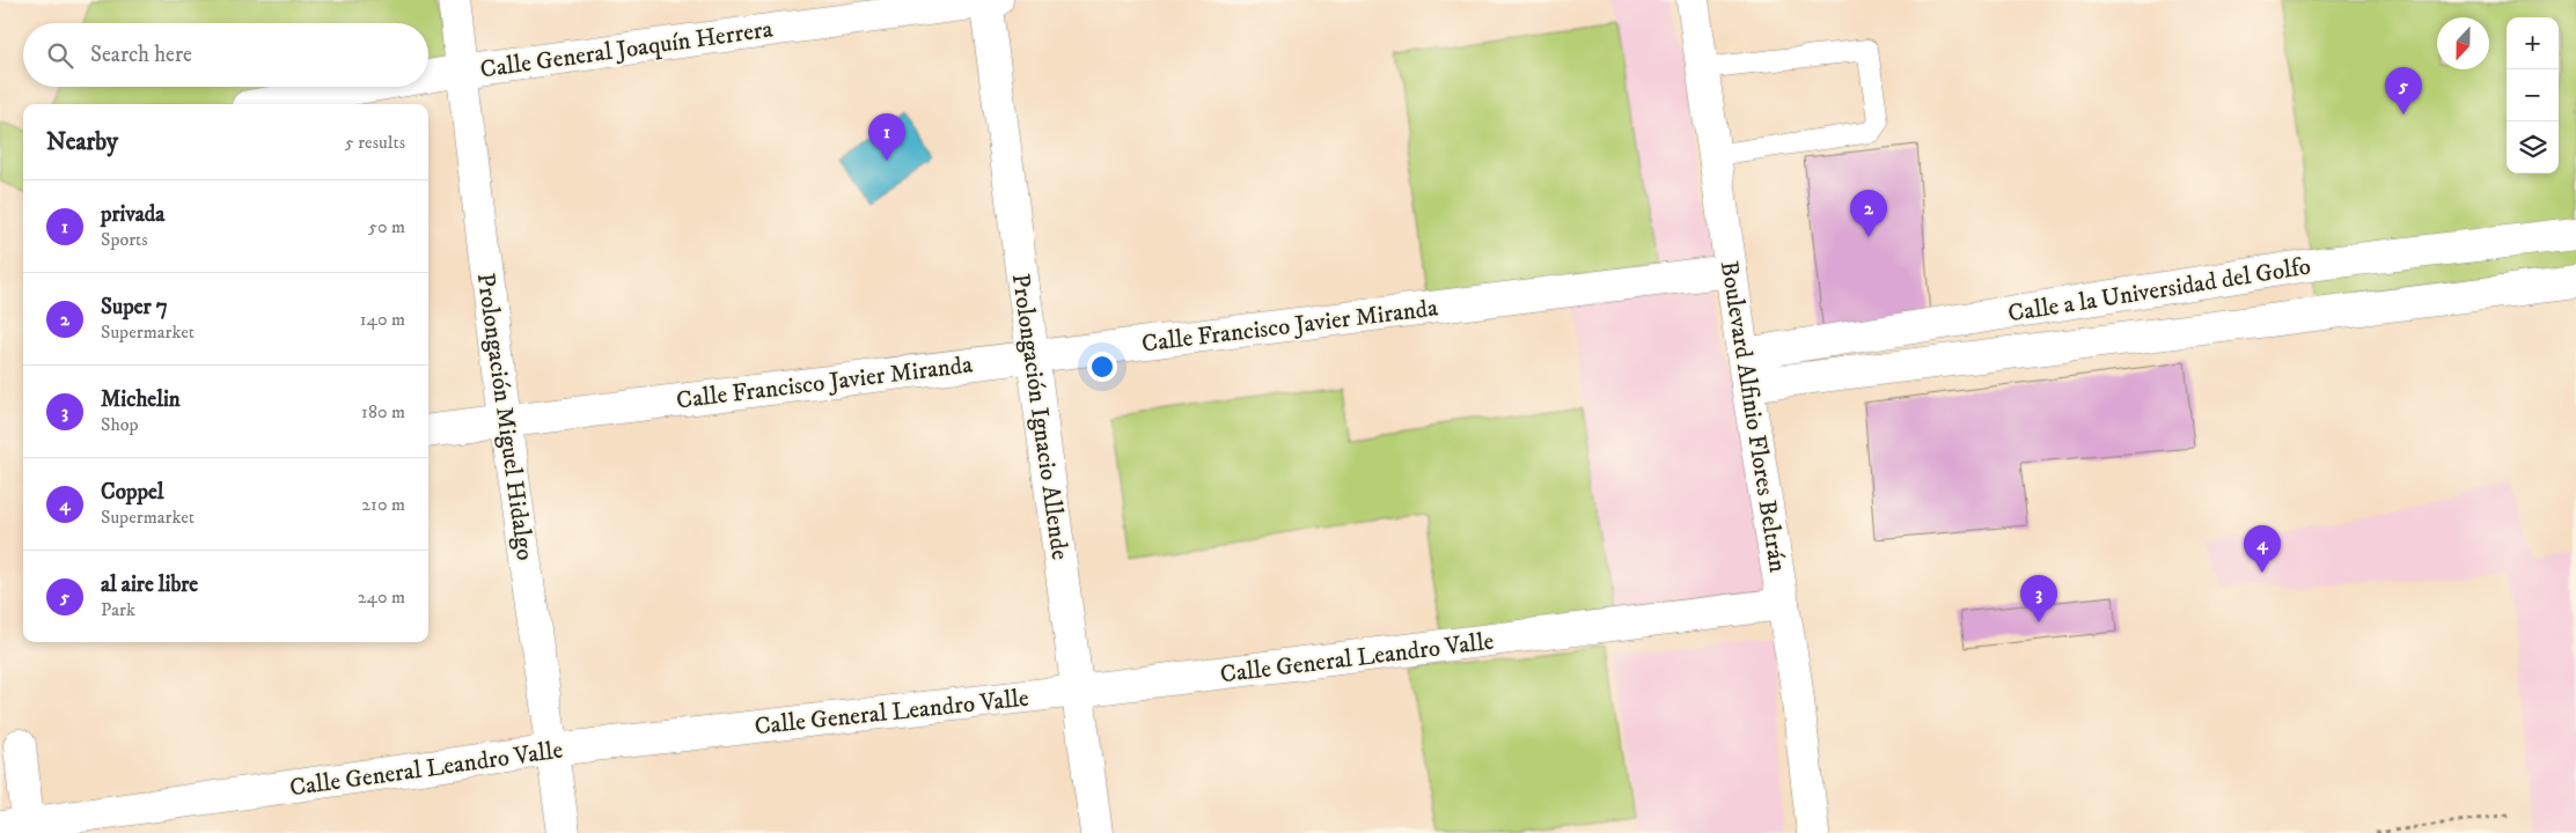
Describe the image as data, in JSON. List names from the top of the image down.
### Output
{
  "streets": {
    "street": [
      "Calle General Joaquín Herrera",
      "Calle a la Universidad del Golfo",
      "Calle Francisco Javier Miranda",
      "Prolongación Miguel Hidalgo",
      "Prolongación Ignacio Allende",
      "Boulevard Alfinio Flores Beltrán",
      "Calle General Leandro Valle"
    ]
  },
  "crossings": [
    ["Calle General Joaquín Herrera", "Prolongación Miguel Hidalgo"],
    ["Calle General Joaquín Herrera", "Prolongación Ignacio Allende"],
    ["Calle a la Universidad del Golfo", "Boulevard Alfinio Flores Beltrán"],
    ["Calle Francisco Javier Miranda", "Prolongación Miguel Hidalgo"],
    ["Calle Francisco Javier Miranda", "Prolongación Ignacio Allende"],
    ["Calle Francisco Javier Miranda", "Boulevard Alfinio Flores Beltrán"],
    ["Prolongación Miguel Hidalgo", "Calle General Leandro Valle"],
    ["Prolongación Ignacio Allende", "Calle General Leandro Valle"],
    ["Boulevard Alfinio Flores Beltrán", "Calle General Leandro Valle"]
  ],
  "north": "bottom",
  "page": {
    "map_buttons": ["+", "−"],
    "search": "Search here",
    "pins": [
      "5",
      "1",
      "2",
      "4",
      "3"
    ],
    "heading": ["Nearby", "5 results"],
    "list": [
      {
        "mark": "1",
        "name": "privada",
        "note": "Sports",
        "value": "50 m"
      },
      {
        "mark": "2",
        "name": "Super 7",
        "note": "Supermarket",
        "value": "140 m"
      },
      {
        "mark": "3",
        "name": "Michelin",
        "note": "Shop",
        "value": "180 m"
      },
      {
        "mark": "4",
        "name": "Coppel",
        "note": "Supermarket",
        "value": "210 m"
      },
      {
        "mark": "5",
        "name": "al aire libre",
        "note": "Park",
        "value": "240 m"
      }
    ]
  }
}
